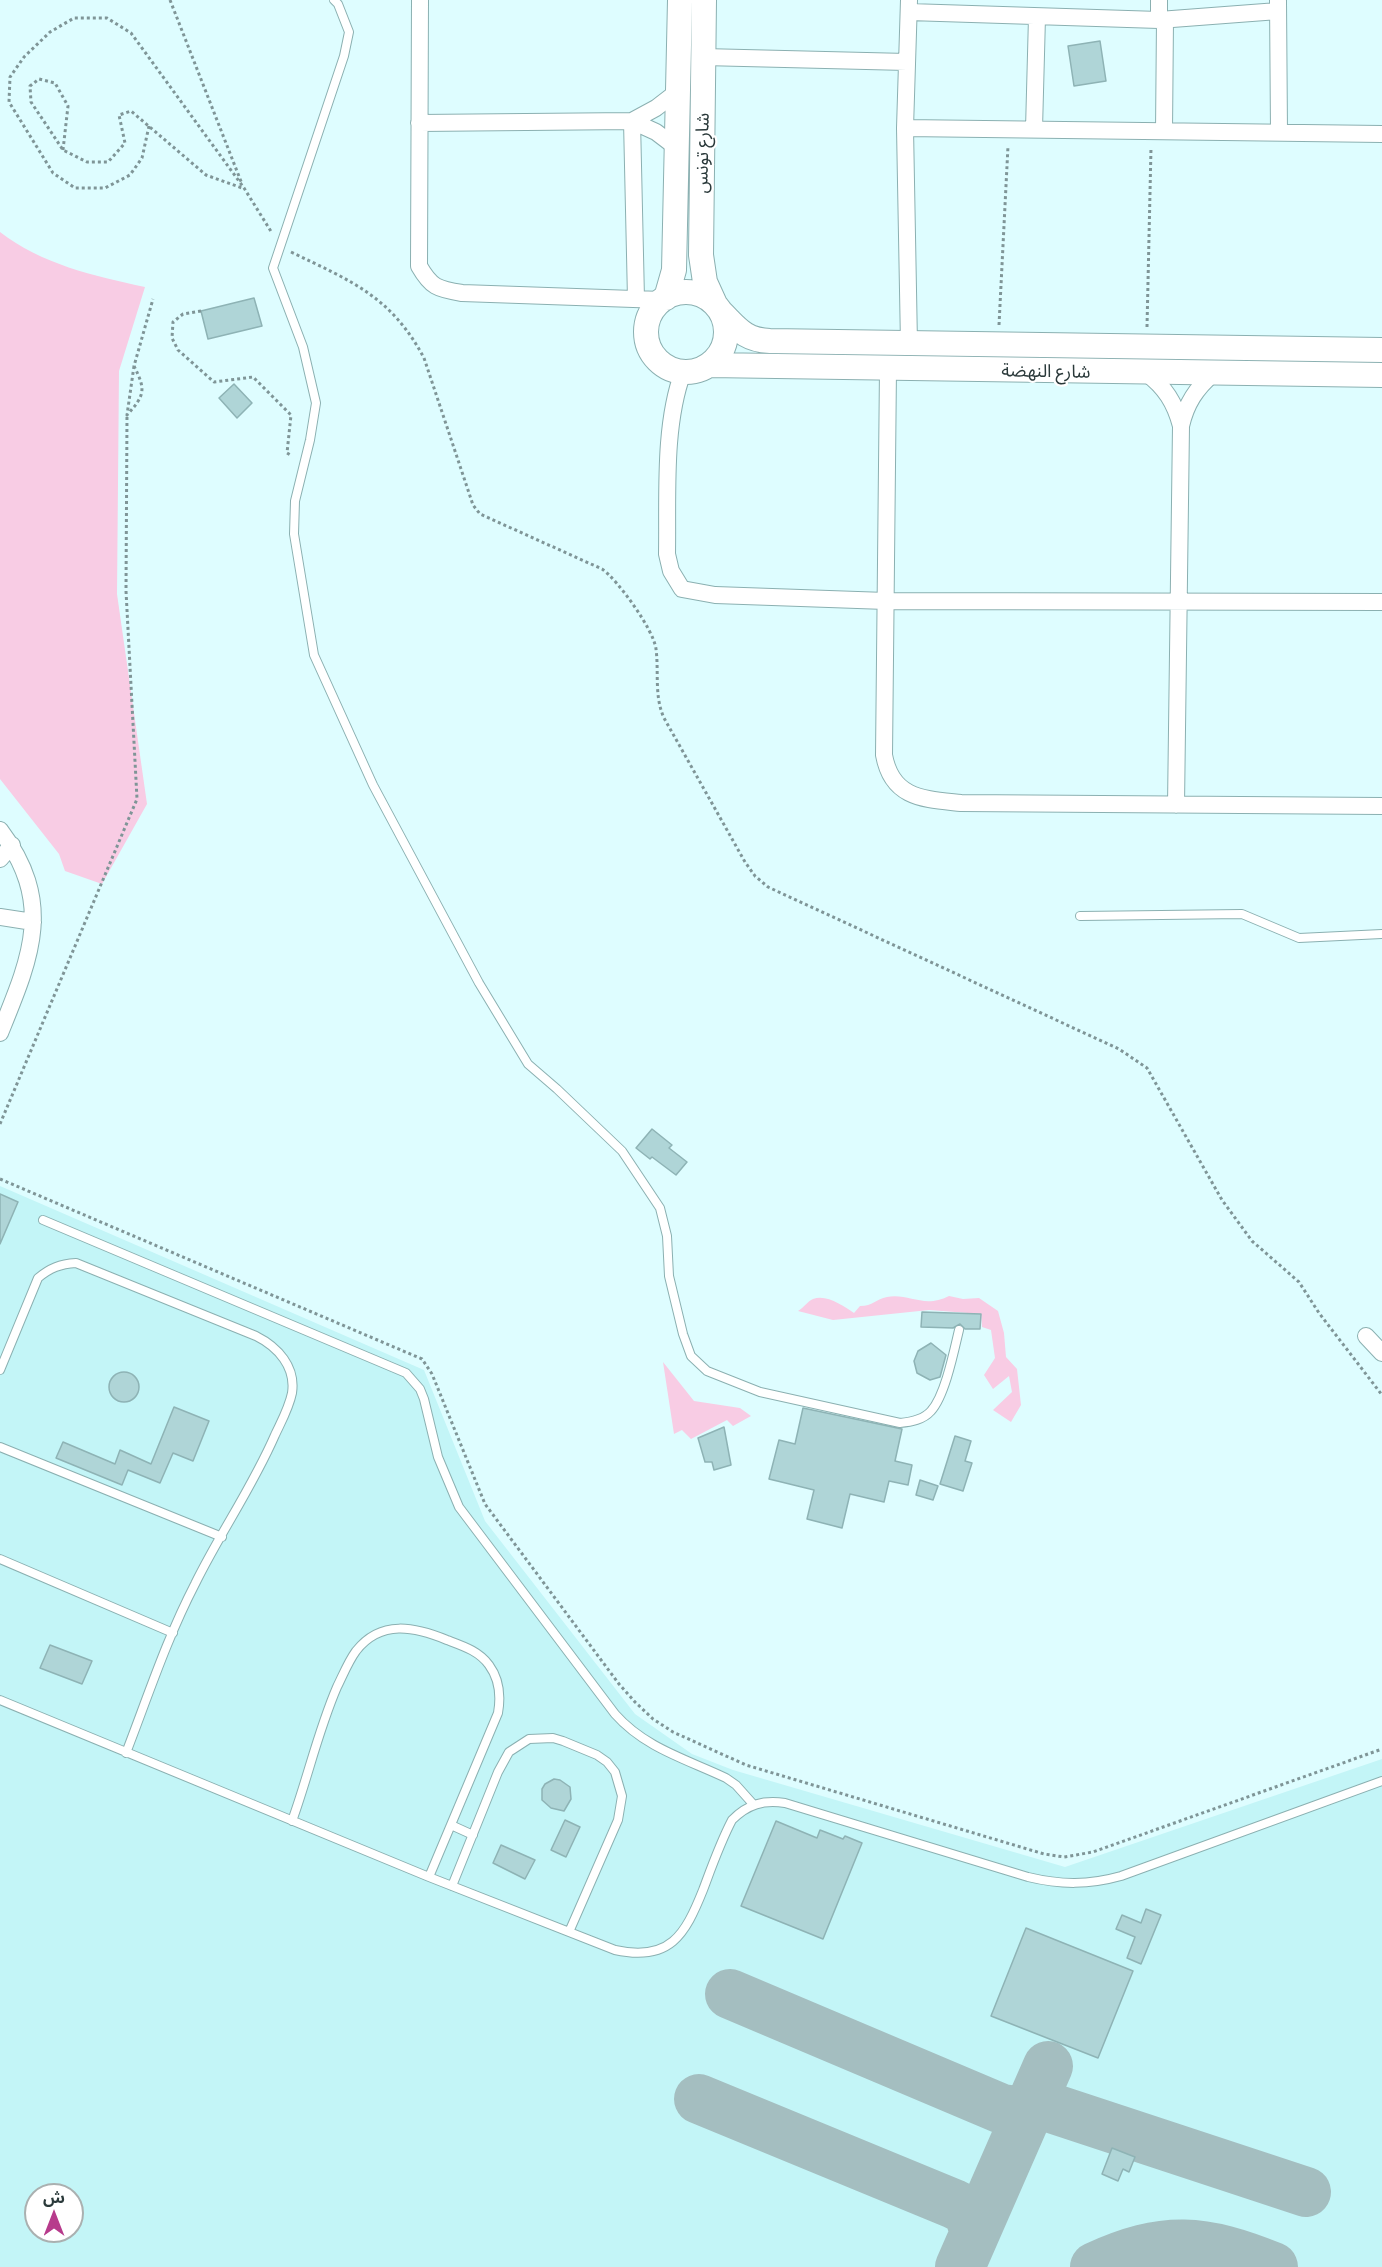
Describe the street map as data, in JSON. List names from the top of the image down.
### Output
{
  "streets": {
    "street": ["شارع تونس", "شارع النهضة"]
  },
  "crossings": [
    ["شارع تونس", "شارع النهضة"]
  ],
  "north": "top"
}
